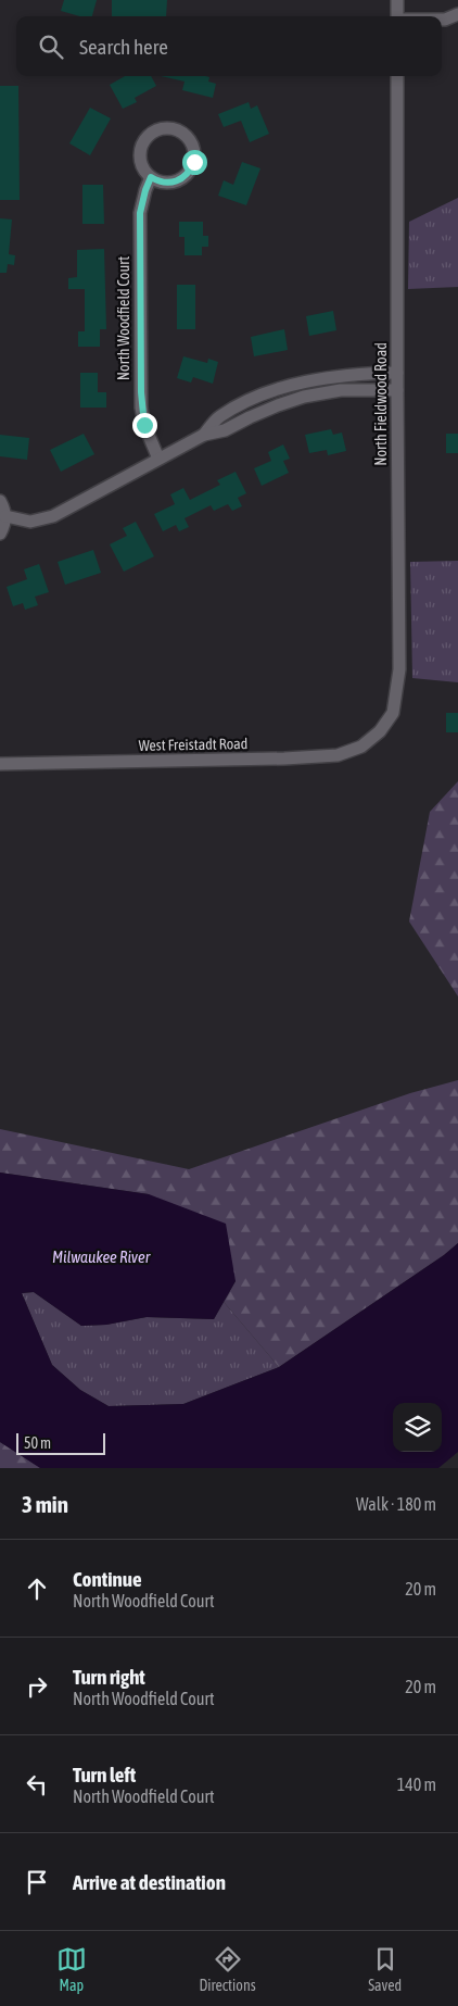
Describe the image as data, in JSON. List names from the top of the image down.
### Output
{
  "streets": {
    "street": ["North Woodfield Court", "North Fieldwood Road", "West Freistadt Road"]
  },
  "crossings": [
    ["North Fieldwood Road", "West Freistadt Road"]
  ],
  "water": ["Milwaukee River"],
  "scale_bar": "50 m",
  "page": {
    "search": "Search here",
    "scale": "50 m",
    "heading": ["3 min", "Walk · 180 m"],
    "list": [
      ["Continue", "North Woodfield Court", "20 m"],
      ["Turn right", "North Woodfield Court", "20 m"],
      ["Turn left", "North Woodfield Court", "140 m"],
      "Arrive at destination"
    ],
    "nav": ["Map", "Directions", "Saved"]
  }
}
